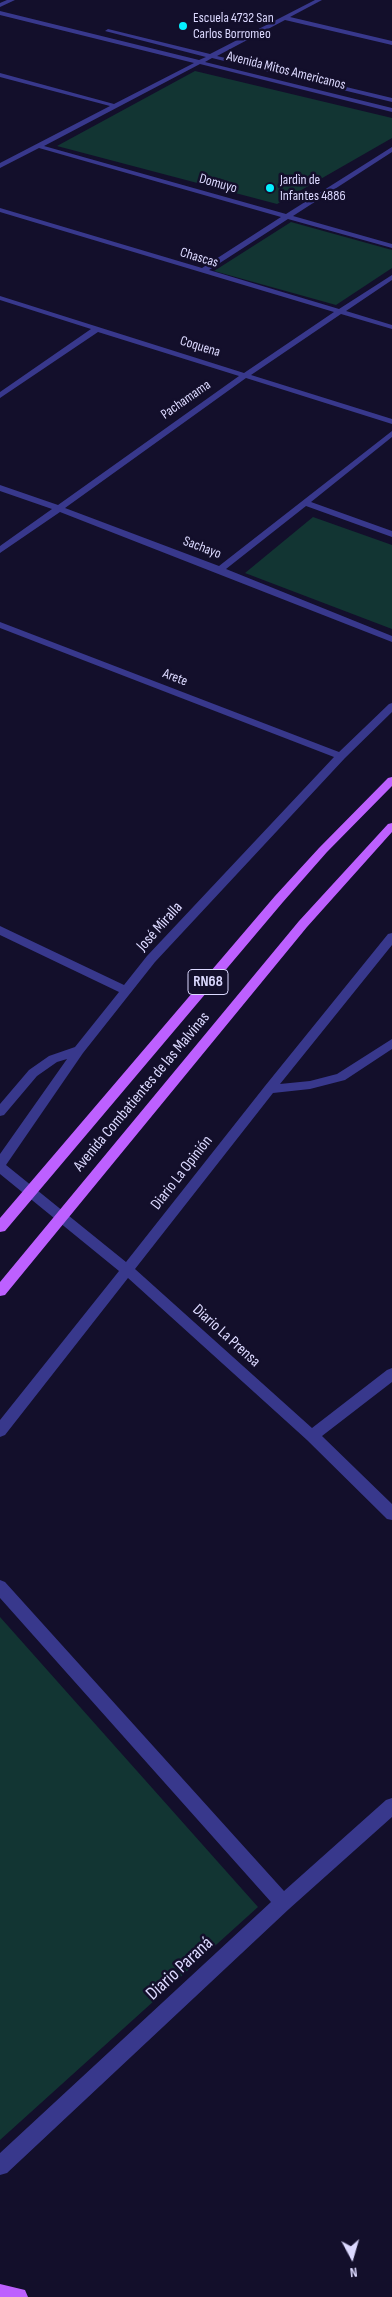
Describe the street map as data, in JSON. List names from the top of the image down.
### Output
{
  "streets": {
    "main road": ["RN68", "Avenida Combatientes de las Malvinas"],
    "street": [
      "Avenida Mitos Americanos",
      "Domuyo",
      "Chascas",
      "Coquena",
      "Pachamama",
      "Sachayo",
      "Arete",
      "José Miralla",
      "Diario La Opinión",
      "Diario La Prensa",
      "Diario Paraná"
    ]
  },
  "crossings": [
    ["Chascas", "Pachamama"],
    ["Coquena", "Pachamama"],
    ["Pachamama", "Sachayo"],
    ["Arete", "José Miralla"],
    ["José Miralla", "Diario La Prensa"],
    ["Avenida Combatientes de las Malvinas", "Diario La Prensa"],
    ["Diario La Opinión", "Diario La Prensa"]
  ],
  "places": ["Escuela 4732 San Carlos Borromeo", "Jardìn de Infantes 4886"],
  "north": "bottom"
}
